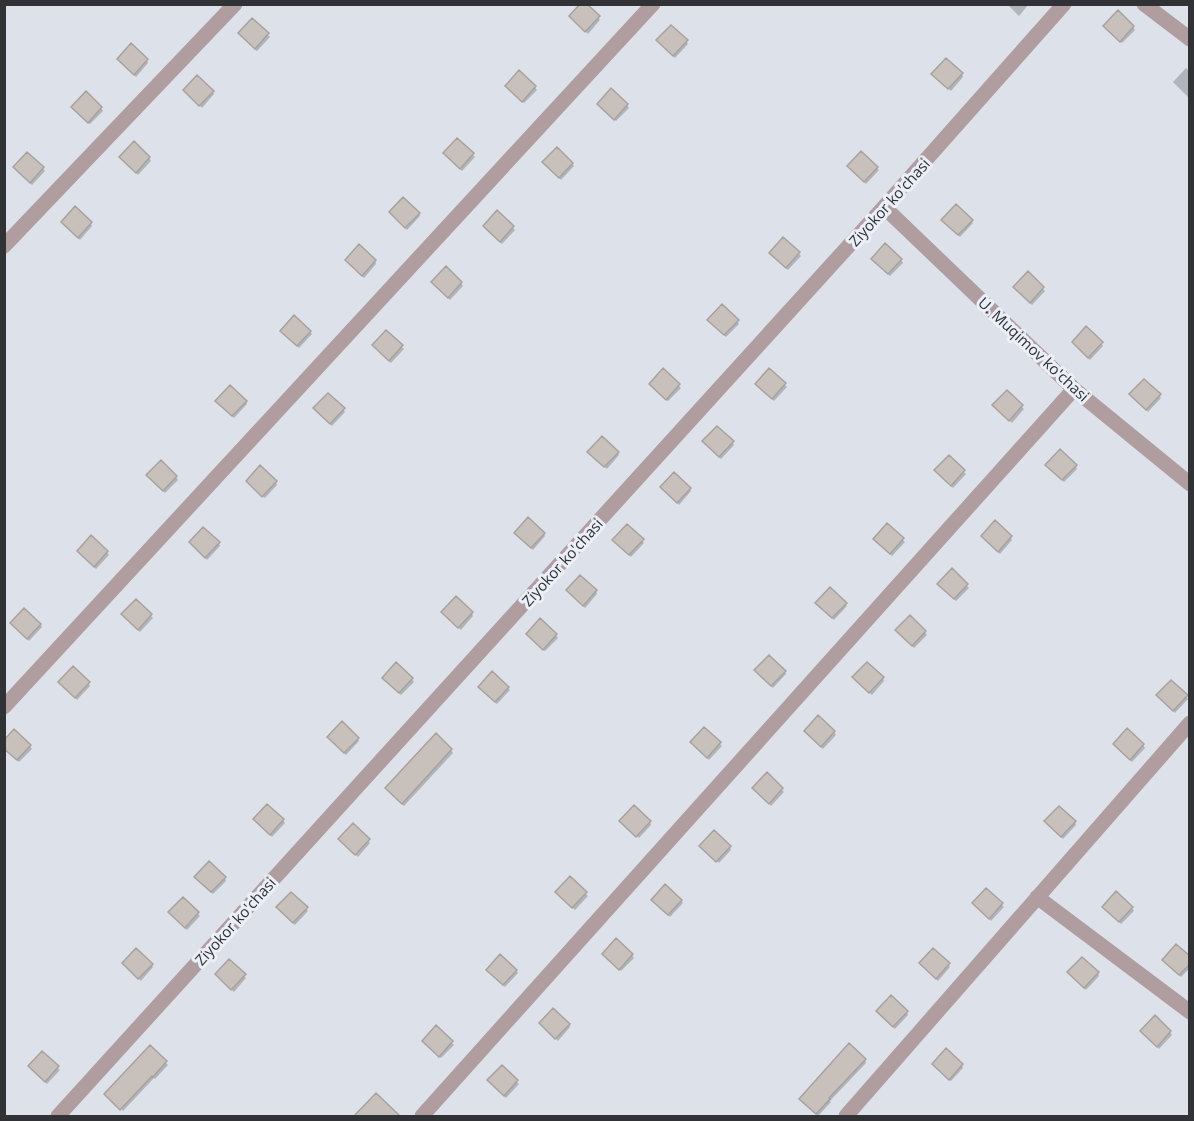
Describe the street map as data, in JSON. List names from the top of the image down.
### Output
{
  "streets": {
    "street": ["Ziyokor ko'chasi", "U. Muqimov ko'chasi"]
  },
  "crossings": [
    ["Ziyokor ko'chasi", "U. Muqimov ko'chasi"]
  ]
}
